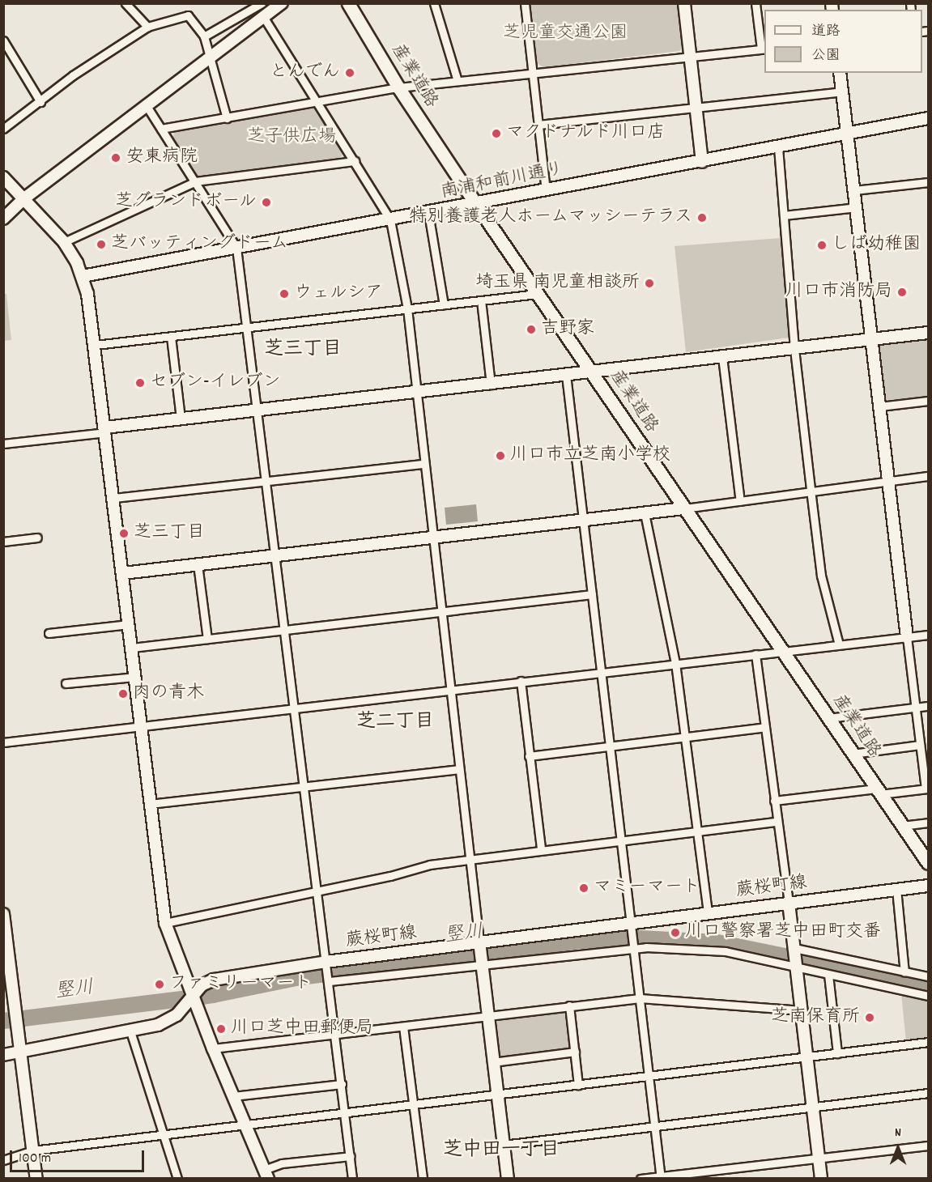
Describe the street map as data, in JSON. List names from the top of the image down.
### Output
{
  "streets": {
    "main road": ["産業道路"],
    "street": ["南浦和前川通り", "蕨桜町線"]
  },
  "crossings": [
    ["産業道路", "南浦和前川通り"]
  ],
  "districts": ["芝三丁目", "芝二丁目", "芝中田一丁目"],
  "water": ["竪川"],
  "parks": ["芝児童交通公園", "芝子供広場"],
  "places": [
    "とんでん",
    "マクドナルド川口店",
    "安東病院",
    "芝グランドボール",
    "特別養護老人ホームマッシーテラス",
    "芝バッティングドーム",
    "しば幼稚園",
    "埼玉県 南児童相談所",
    "川口市消防局",
    "ウェルシア",
    "吉野家",
    "セブン-イレブン",
    "川口市立芝南小学校",
    "芝三丁目",
    "肉の青木",
    "マミーマート",
    "川口警察署芝中田町交番",
    "ファミリーマート",
    "芝南保育所",
    "川口芝中田郵便局"
  ],
  "legend": ["道路", "公園"],
  "scale_bar": "100 m",
  "north": "top"
}
